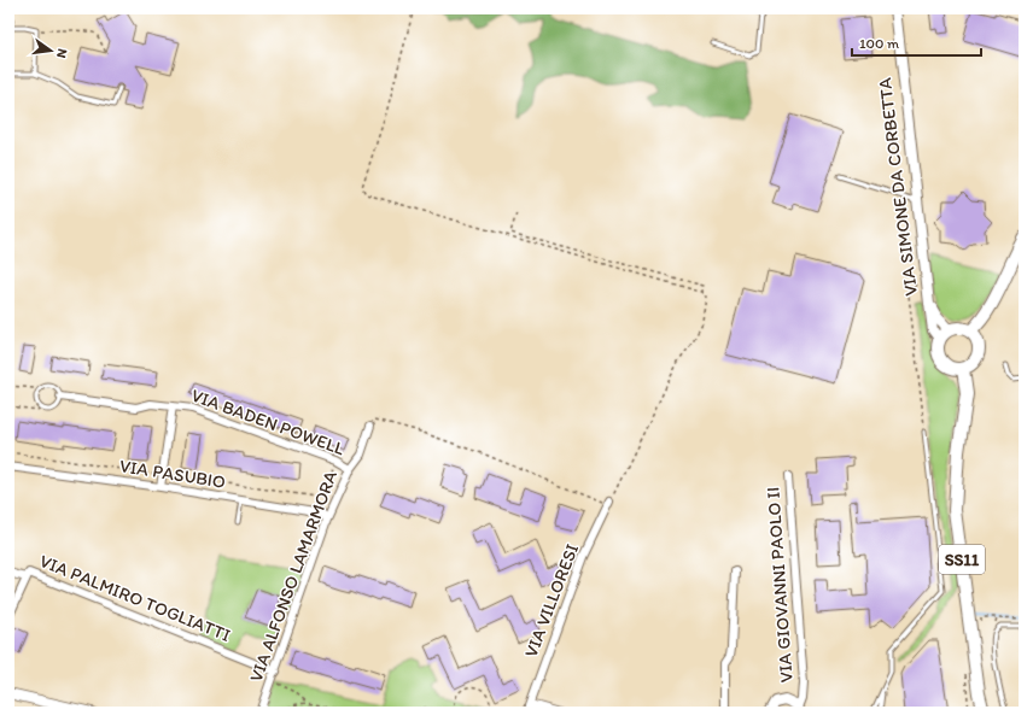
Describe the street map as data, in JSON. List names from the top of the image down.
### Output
{
  "streets": {
    "main road": ["SS11"],
    "street": [
      "VIA SIMONE DA CORBETTA",
      "VIA BADEN POWELL",
      "VIA PASUBIO",
      "VIA ALFONSO LAMARMORA",
      "VIA GIOVANNI PAOLO II",
      "VIA PALMIRO TOGLIATTI",
      "VIA VILLORESI"
    ]
  },
  "crossings": [
    ["VIA SIMONE DA CORBETTA", "SS11"],
    ["VIA BADEN POWELL", "VIA ALFONSO LAMARMORA"],
    ["VIA PASUBIO", "VIA ALFONSO LAMARMORA"],
    ["VIA ALFONSO LAMARMORA", "VIA PALMIRO TOGLIATTI"]
  ],
  "scale_bar": "100 m",
  "north": "right"
}
